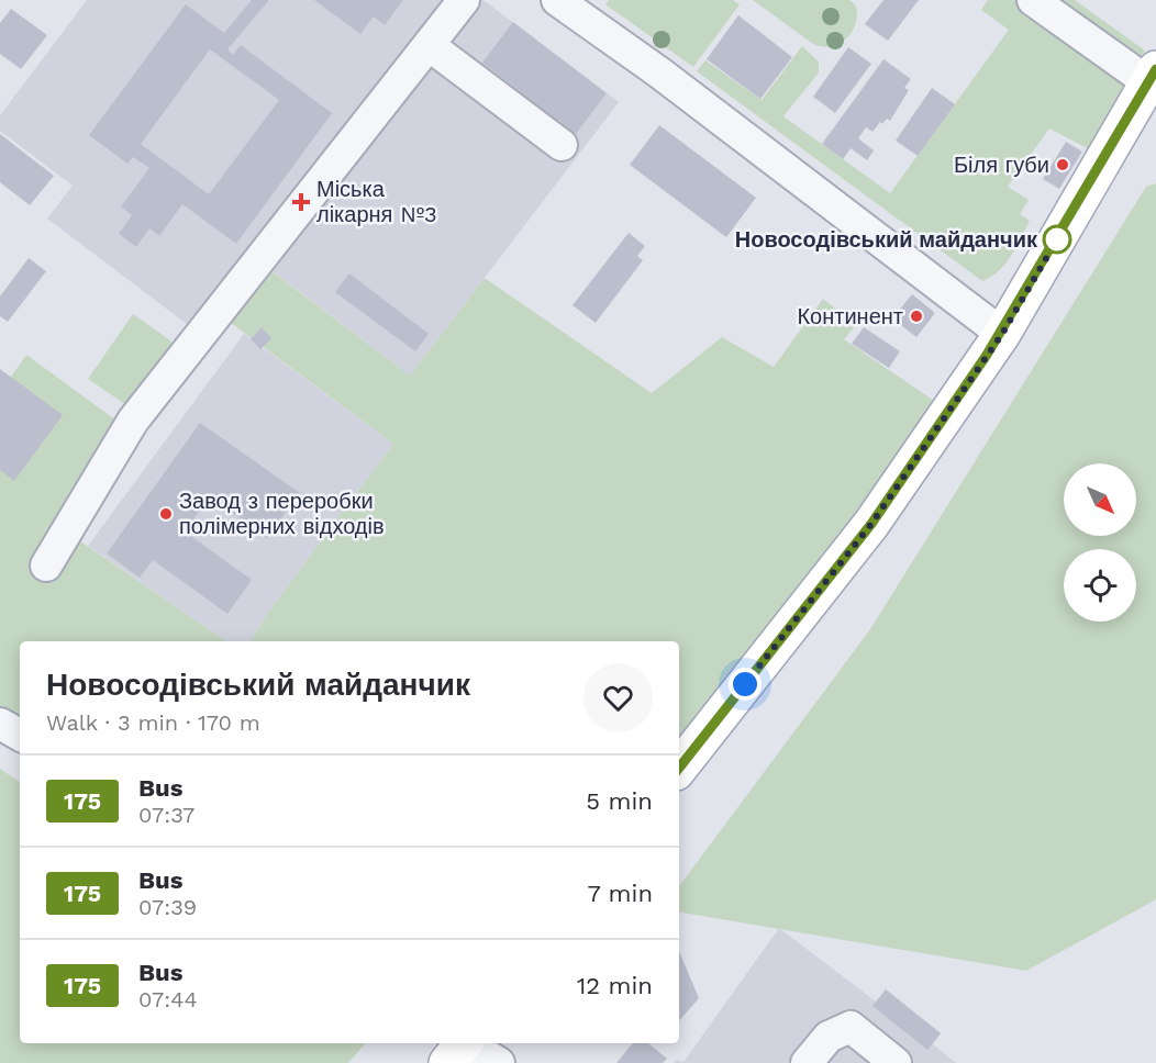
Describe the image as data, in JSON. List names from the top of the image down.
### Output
{
  "places": {
    "other": [
      "Біля губи",
      "Новосодівський майданчик",
      "Континент",
      "Завод з переробки полімерних відходів"
    ],
    "health": ["Міська лікарня №3"]
  },
  "lines": ["bus line 175"],
  "north": "bottom right",
  "page": {
    "heading": ["Новосодівський майданчик", "Walk · 3 min · 170 m"],
    "list": [
      {
        "mark": "175",
        "name": "Bus",
        "note": "07:37",
        "value": "5 min"
      },
      {
        "mark": "175",
        "name": "Bus",
        "note": "07:39",
        "value": "7 min"
      },
      {
        "mark": "175",
        "name": "Bus",
        "note": "07:44",
        "value": "12 min"
      }
    ]
  }
}
